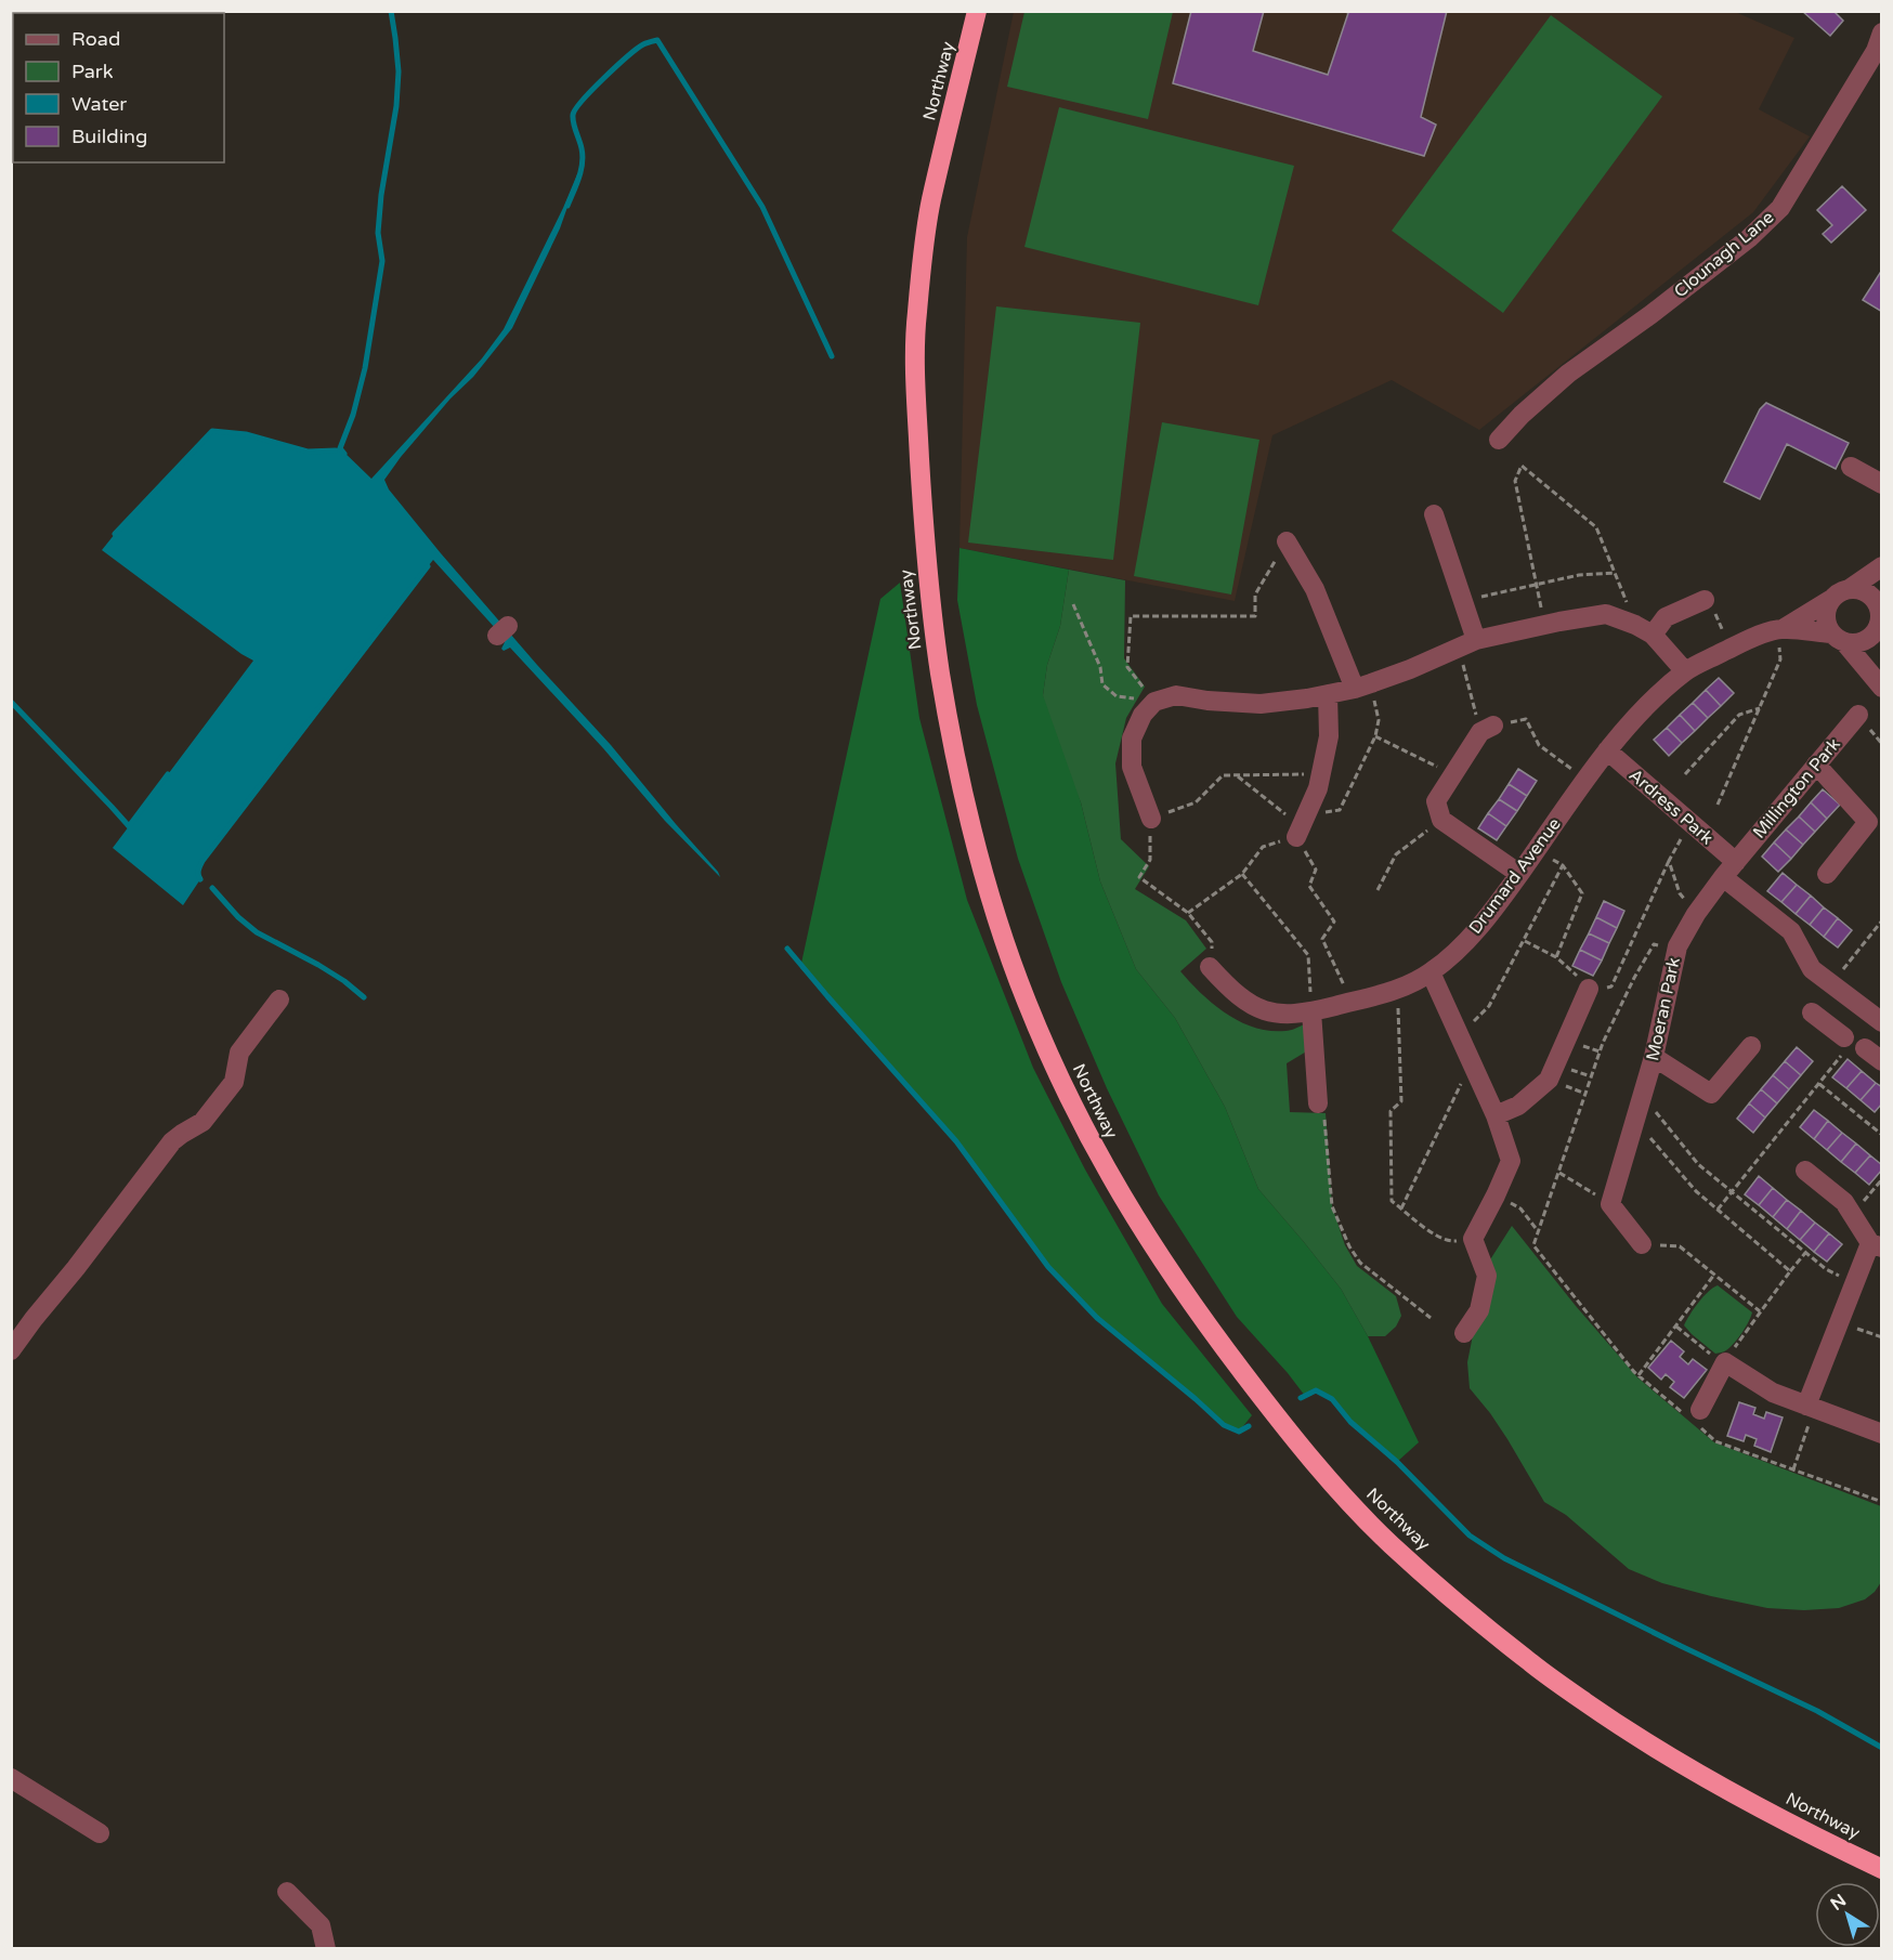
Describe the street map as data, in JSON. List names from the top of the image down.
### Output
{
  "streets": {
    "highway": ["Northway"],
    "street": [
      "Clounagh Lane",
      "Millington Park",
      "Ardress Park",
      "Drumard Avenue",
      "Moeran Park"
    ]
  },
  "crossings": [
    ["Millington Park", "Ardress Park"],
    ["Millington Park", "Moeran Park"],
    ["Ardress Park", "Drumard Avenue"],
    ["Ardress Park", "Moeran Park"]
  ],
  "legend": [
    "Road",
    "Park",
    "Water",
    "Building"
  ],
  "north": "top left"
}
